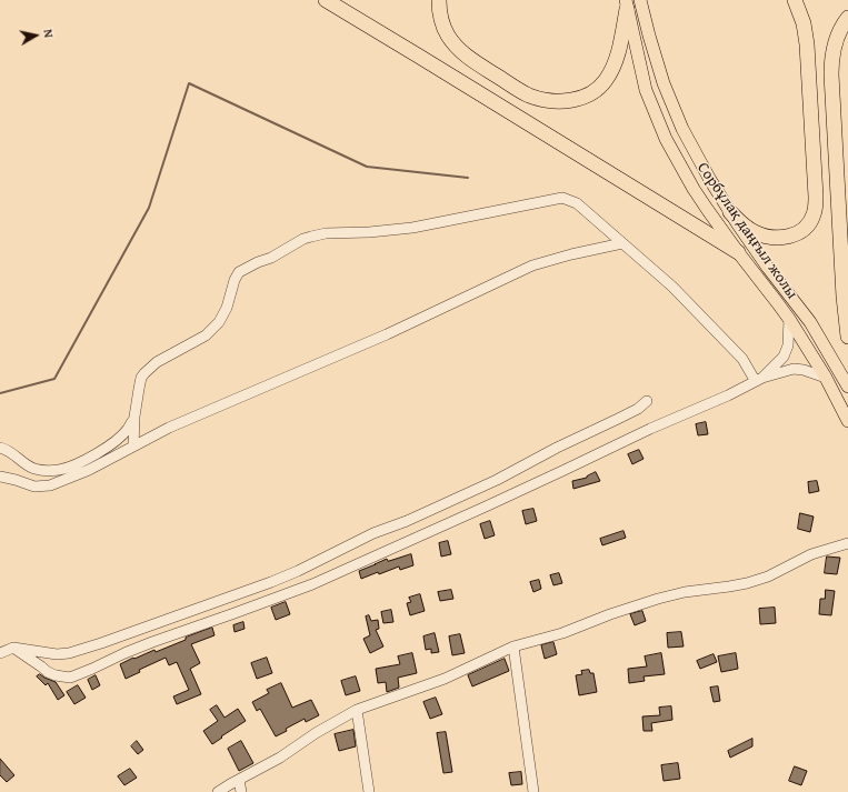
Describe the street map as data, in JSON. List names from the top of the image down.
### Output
{
  "streets": {
    "main road": ["Сорбұлақ даңғыл жолы"]
  },
  "north": "right"
}
